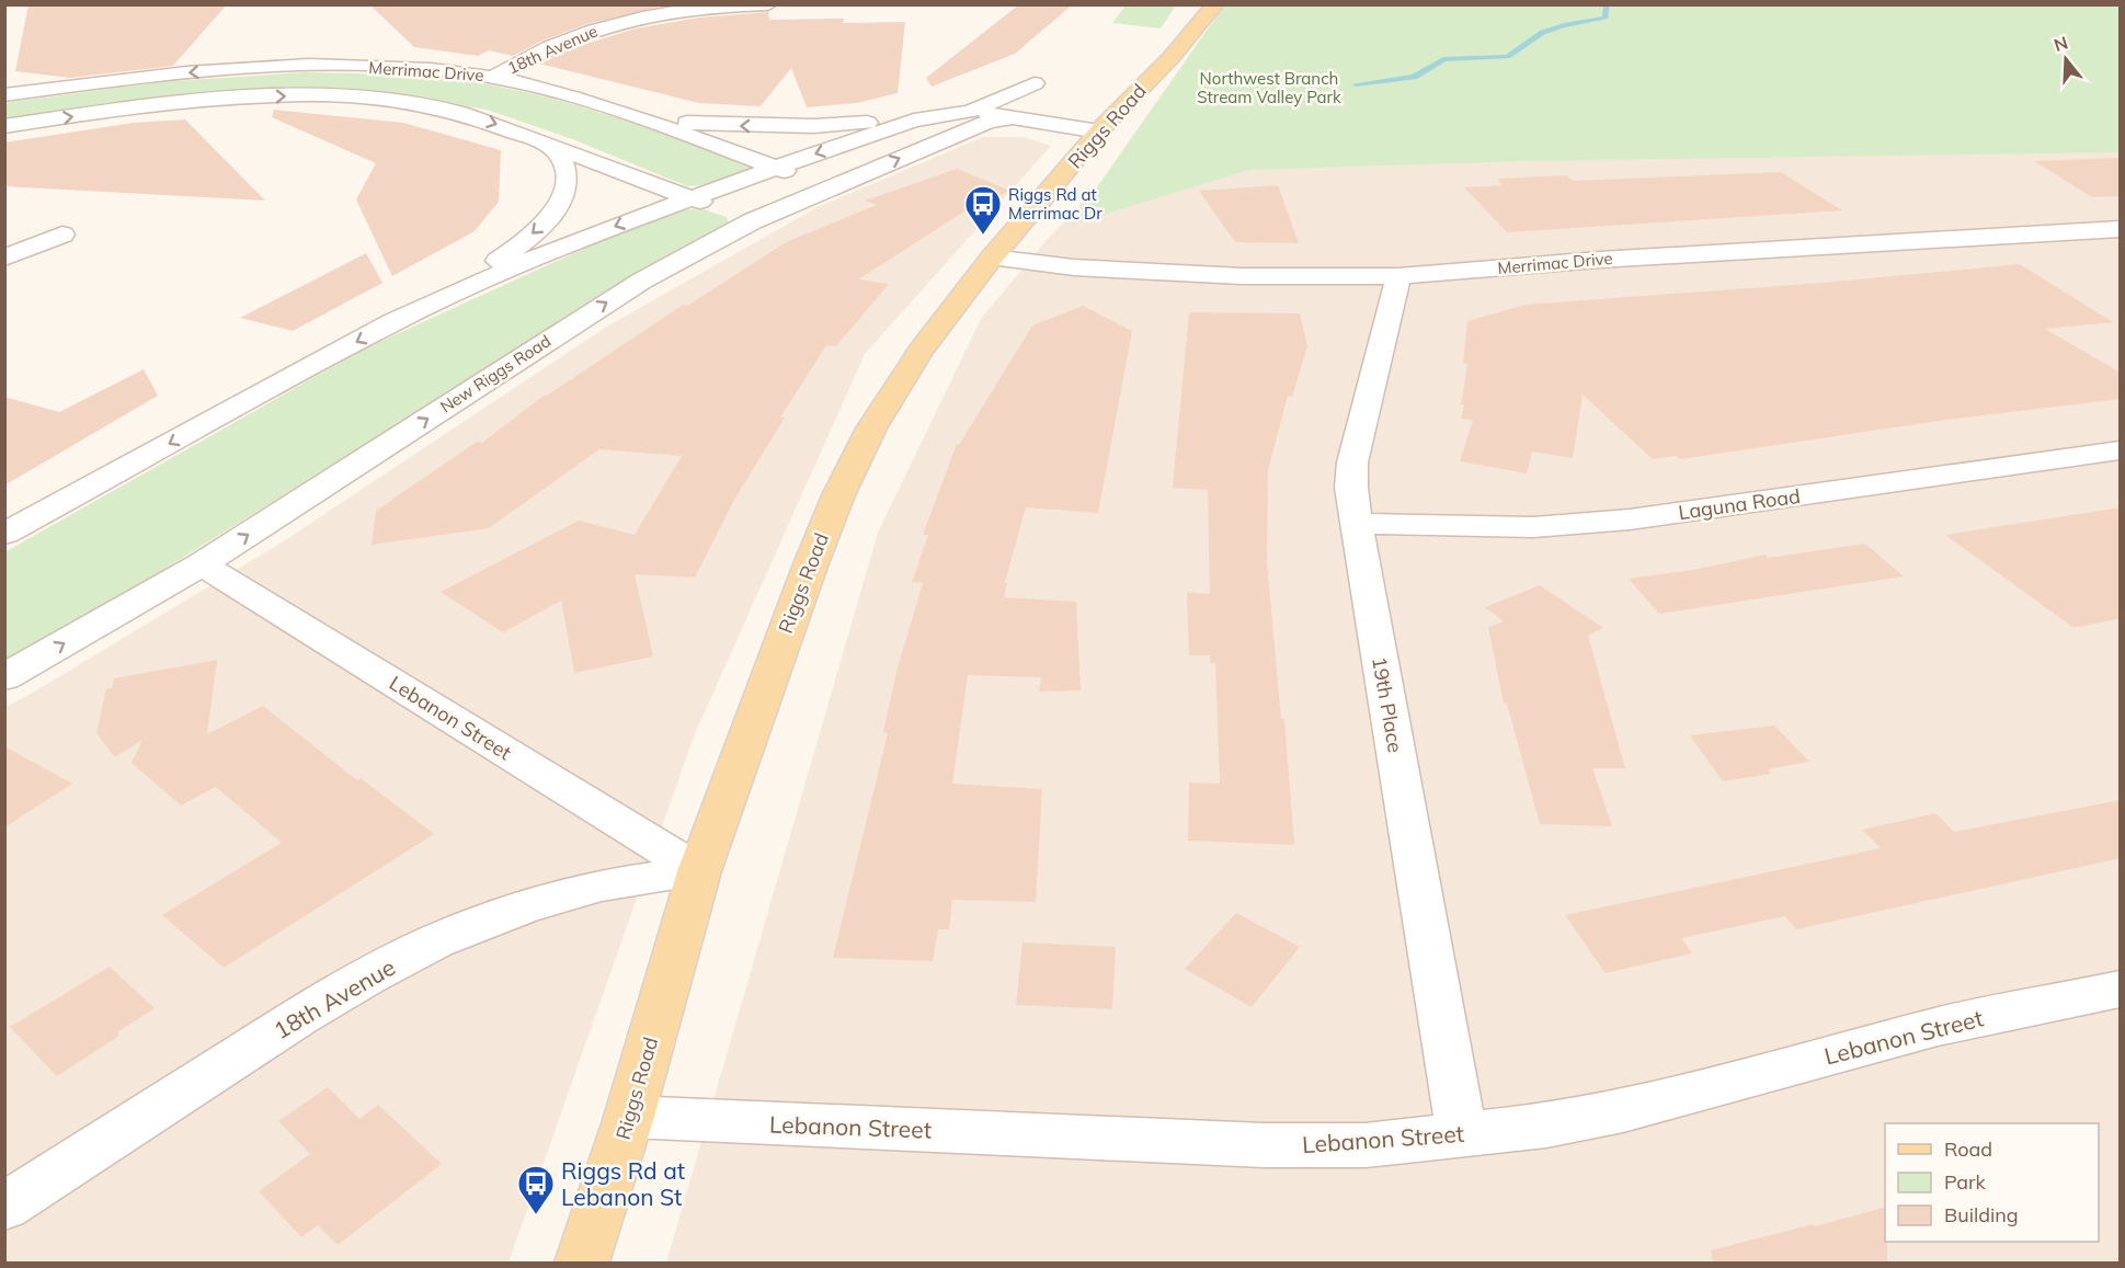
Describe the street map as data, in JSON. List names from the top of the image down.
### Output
{
  "streets": {
    "main road": ["Riggs Road"],
    "street": [
      "18th Avenue",
      "Merrimac Drive",
      "New Riggs Road",
      "Laguna Road",
      "19th Place",
      "Lebanon Street"
    ]
  },
  "crossings": [
    ["18th Avenue", "Merrimac Drive"],
    ["18th Avenue", "Riggs Road"],
    ["18th Avenue", "Lebanon Street"],
    ["Merrimac Drive", "Riggs Road"],
    ["Merrimac Drive", "New Riggs Road"],
    ["Merrimac Drive", "19th Place"],
    ["Riggs Road", "Lebanon Street"],
    ["New Riggs Road", "Lebanon Street"],
    ["Laguna Road", "19th Place"],
    ["19th Place", "Lebanon Street"]
  ],
  "parks": ["Northwest Branch Stream Valley Park"],
  "places": {
    "bus stop": ["Riggs Rd at Merrimac Dr", "Riggs Rd at Lebanon St"]
  },
  "legend": ["Road", "Park", "Building"],
  "north": "top"
}
